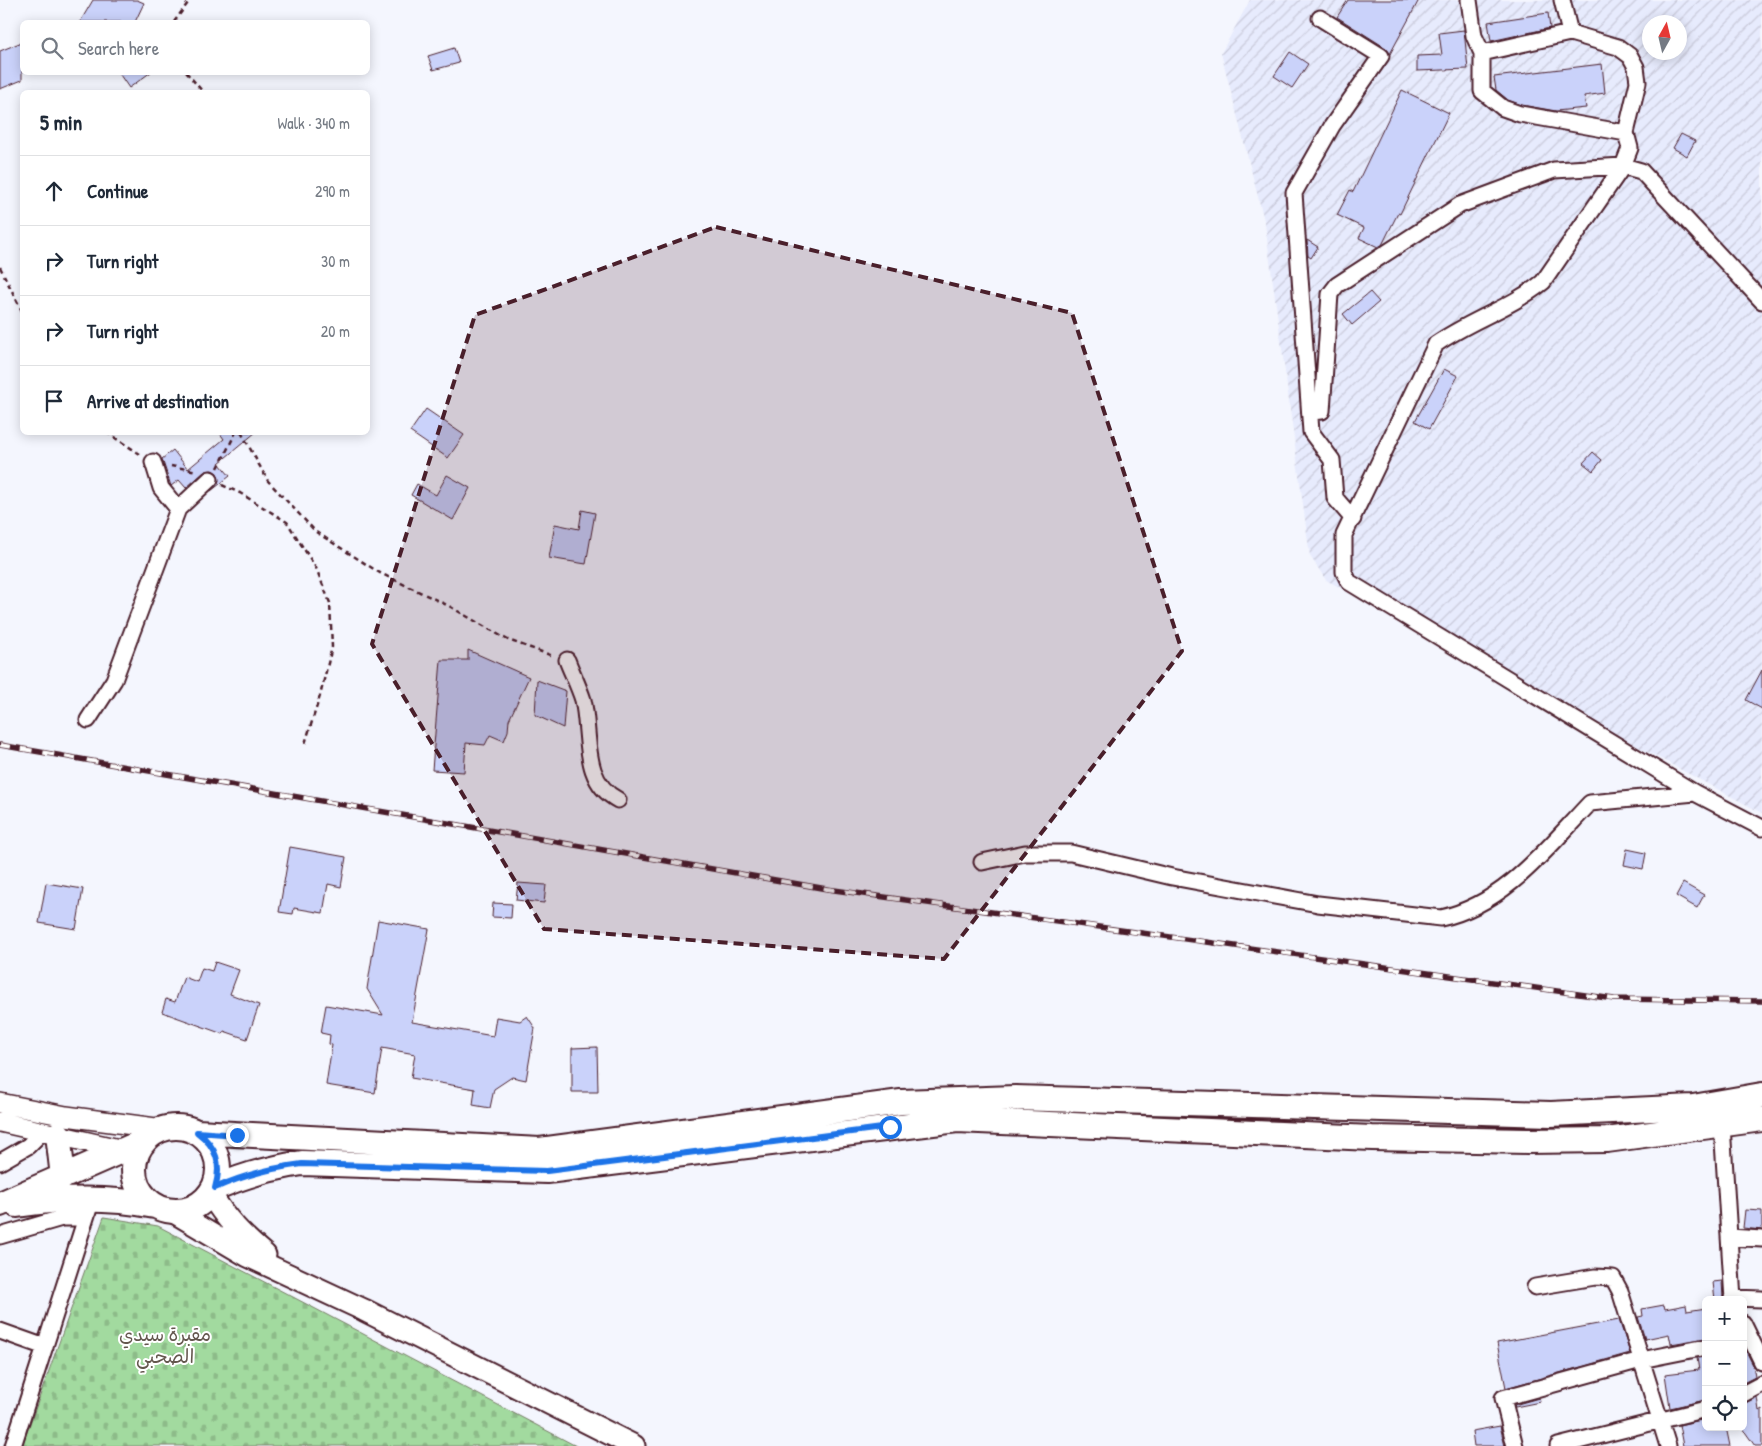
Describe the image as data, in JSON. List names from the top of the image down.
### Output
{
  "parks": ["مقبرة سيدي الصحبي"],
  "north": "top",
  "page": {
    "search": "Search here",
    "heading": ["5 min", "Walk · 340 m"],
    "list": [
      ["Continue", "290 m"],
      ["Turn right", "30 m"],
      ["Turn right", "20 m"],
      "Arrive at destination"
    ],
    "map_buttons": ["+", "−"]
  }
}
